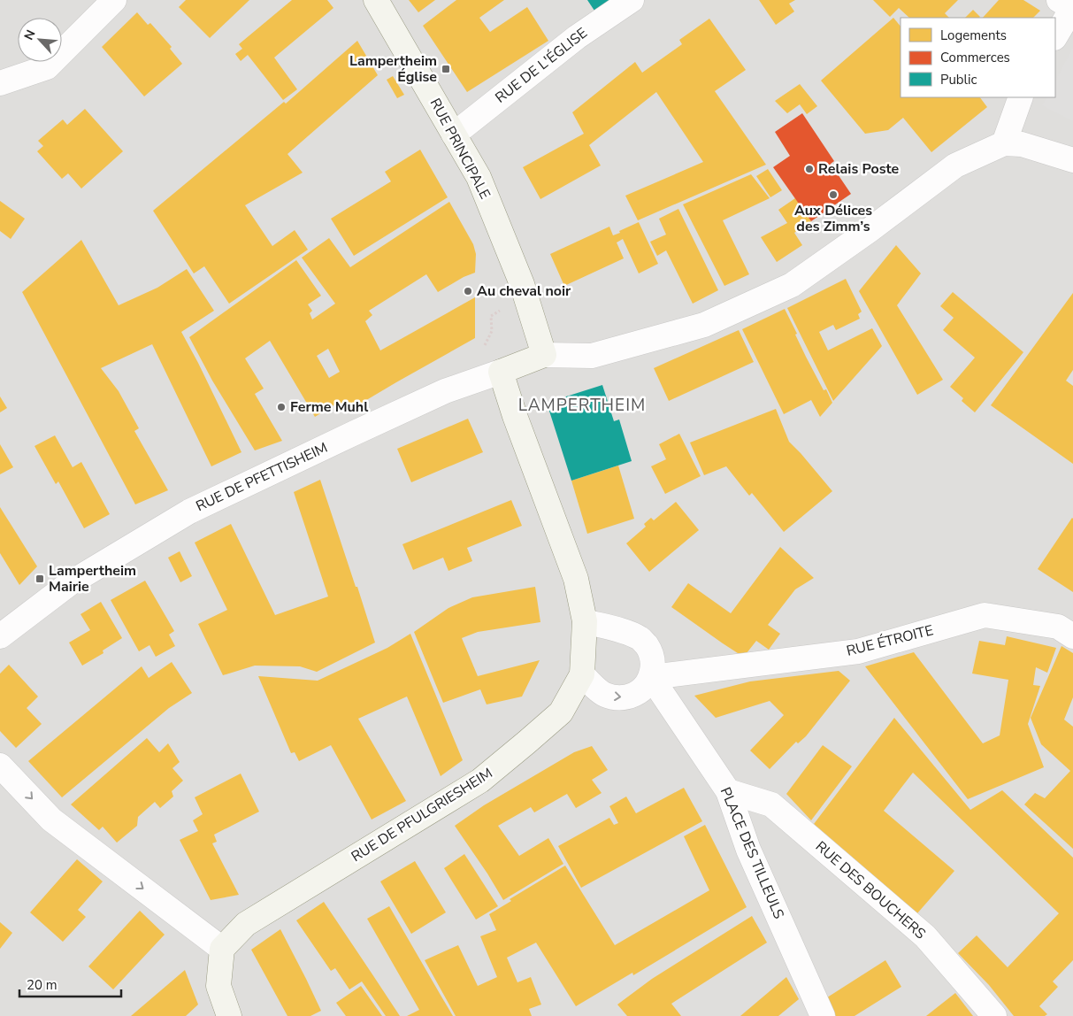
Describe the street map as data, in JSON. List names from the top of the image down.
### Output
{
  "streets": {
    "main road": ["RUE PRINCIPALE", "RUE DE PFETTISHEIM", "RUE DE PFULGRIESHEIM"],
    "street": [
      "RUE DE L'ÉGLISE",
      "RUE ÉTROITE",
      "PLACE DES TILLEULS",
      "RUE DES BOUCHERS"
    ]
  },
  "crossings": [
    ["RUE DE L'ÉGLISE", "RUE PRINCIPALE"],
    ["RUE PRINCIPALE", "RUE DE PFETTISHEIM"],
    ["RUE DE PFETTISHEIM", "RUE DE PFULGRIESHEIM"],
    ["RUE ÉTROITE", "RUE DE PFULGRIESHEIM"],
    ["RUE ÉTROITE", "PLACE DES TILLEULS"],
    ["RUE DE PFULGRIESHEIM", "PLACE DES TILLEULS"],
    ["PLACE DES TILLEULS", "RUE DES BOUCHERS"]
  ],
  "districts": ["LAMPERTHEIM"],
  "places": {
    "transit": ["Lampertheim Église", "Lampertheim Mairie"],
    "other": [
      "Relais Poste",
      "Aux Délices des Zimm’s",
      "Au cheval noir",
      "Ferme Muhl"
    ]
  },
  "legend": ["Logements", "Commerces", "Public"],
  "scale_bar": "20 m",
  "north": "top left"
}
